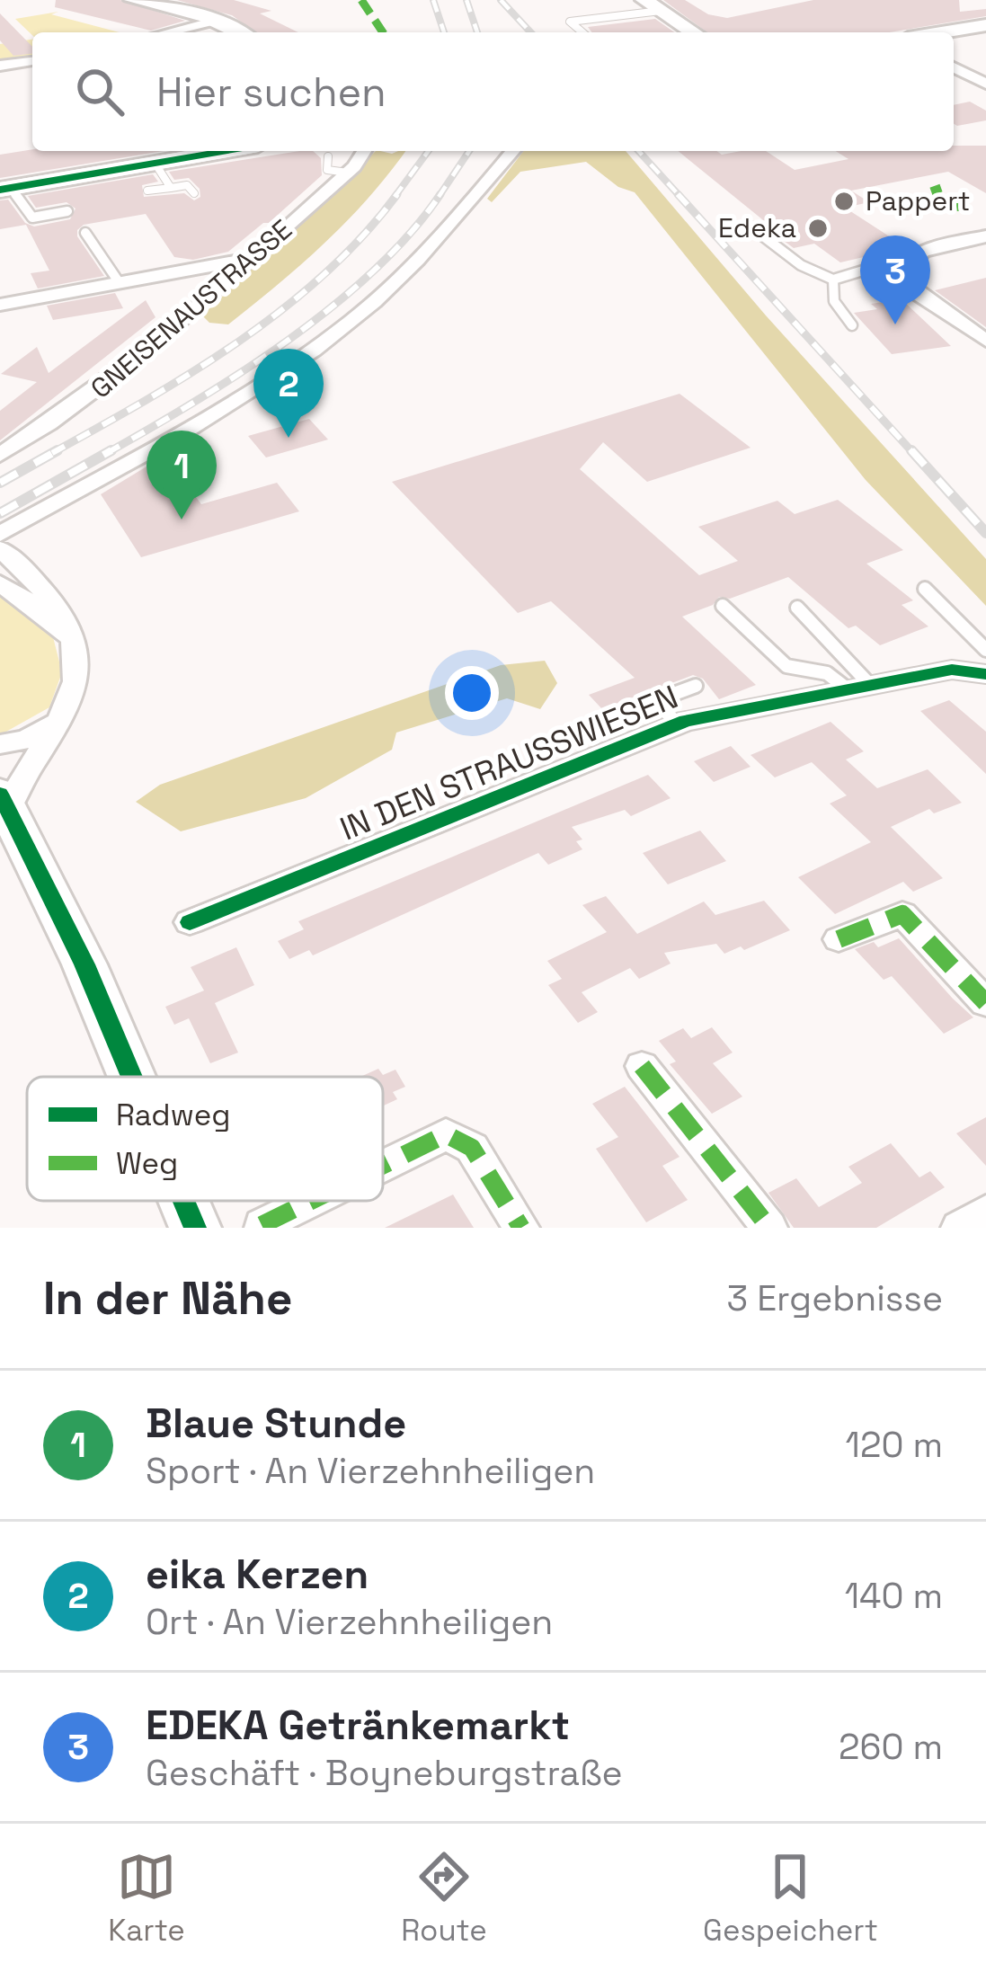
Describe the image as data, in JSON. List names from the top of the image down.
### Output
{
  "streets": {
    "street": ["GNEISENAUSTRASSE", "IN DEN STRAUSSWIESEN"]
  },
  "places": ["Pappert", "Edeka"],
  "legend": ["Radweg", "Weg"],
  "page": {
    "search": "Hier suchen",
    "pins": ["3", "2", "1"],
    "heading": ["In der Nähe", "3 Ergebnisse"],
    "list": [
      {
        "mark": "1",
        "name": "Blaue Stunde",
        "note": "Sport · An Vierzehnheiligen",
        "value": "120 m"
      },
      {
        "mark": "2",
        "name": "eika Kerzen",
        "note": "Ort · An Vierzehnheiligen",
        "value": "140 m"
      },
      {
        "mark": "3",
        "name": "EDEKA Getränkemarkt",
        "note": "Geschäft · Boyneburgstraße",
        "value": "260 m"
      }
    ],
    "nav": ["Karte", "Route", "Gespeichert"]
  }
}
